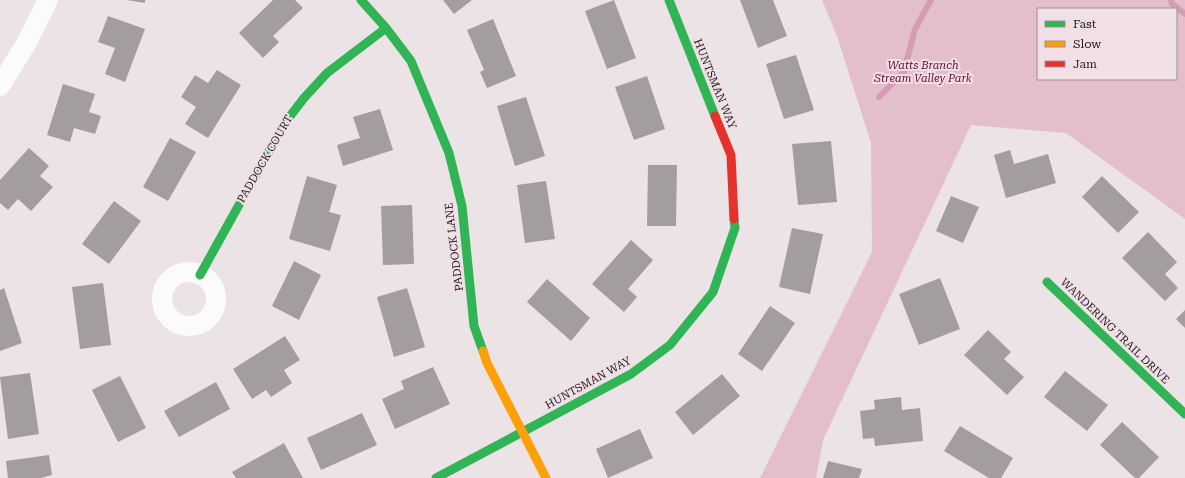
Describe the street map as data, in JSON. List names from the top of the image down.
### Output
{
  "streets": {
    "street": [
      "HUNTSMAN WAY",
      "PADDOCK COURT",
      "PADDOCK LANE",
      "WANDERING TRAIL DRIVE"
    ]
  },
  "crossings": [
    ["HUNTSMAN WAY", "PADDOCK LANE"],
    ["PADDOCK COURT", "PADDOCK LANE"]
  ],
  "parks": ["Watts Branch Stream Valley Park"],
  "legend": ["Fast", "Slow", "Jam"]
}
